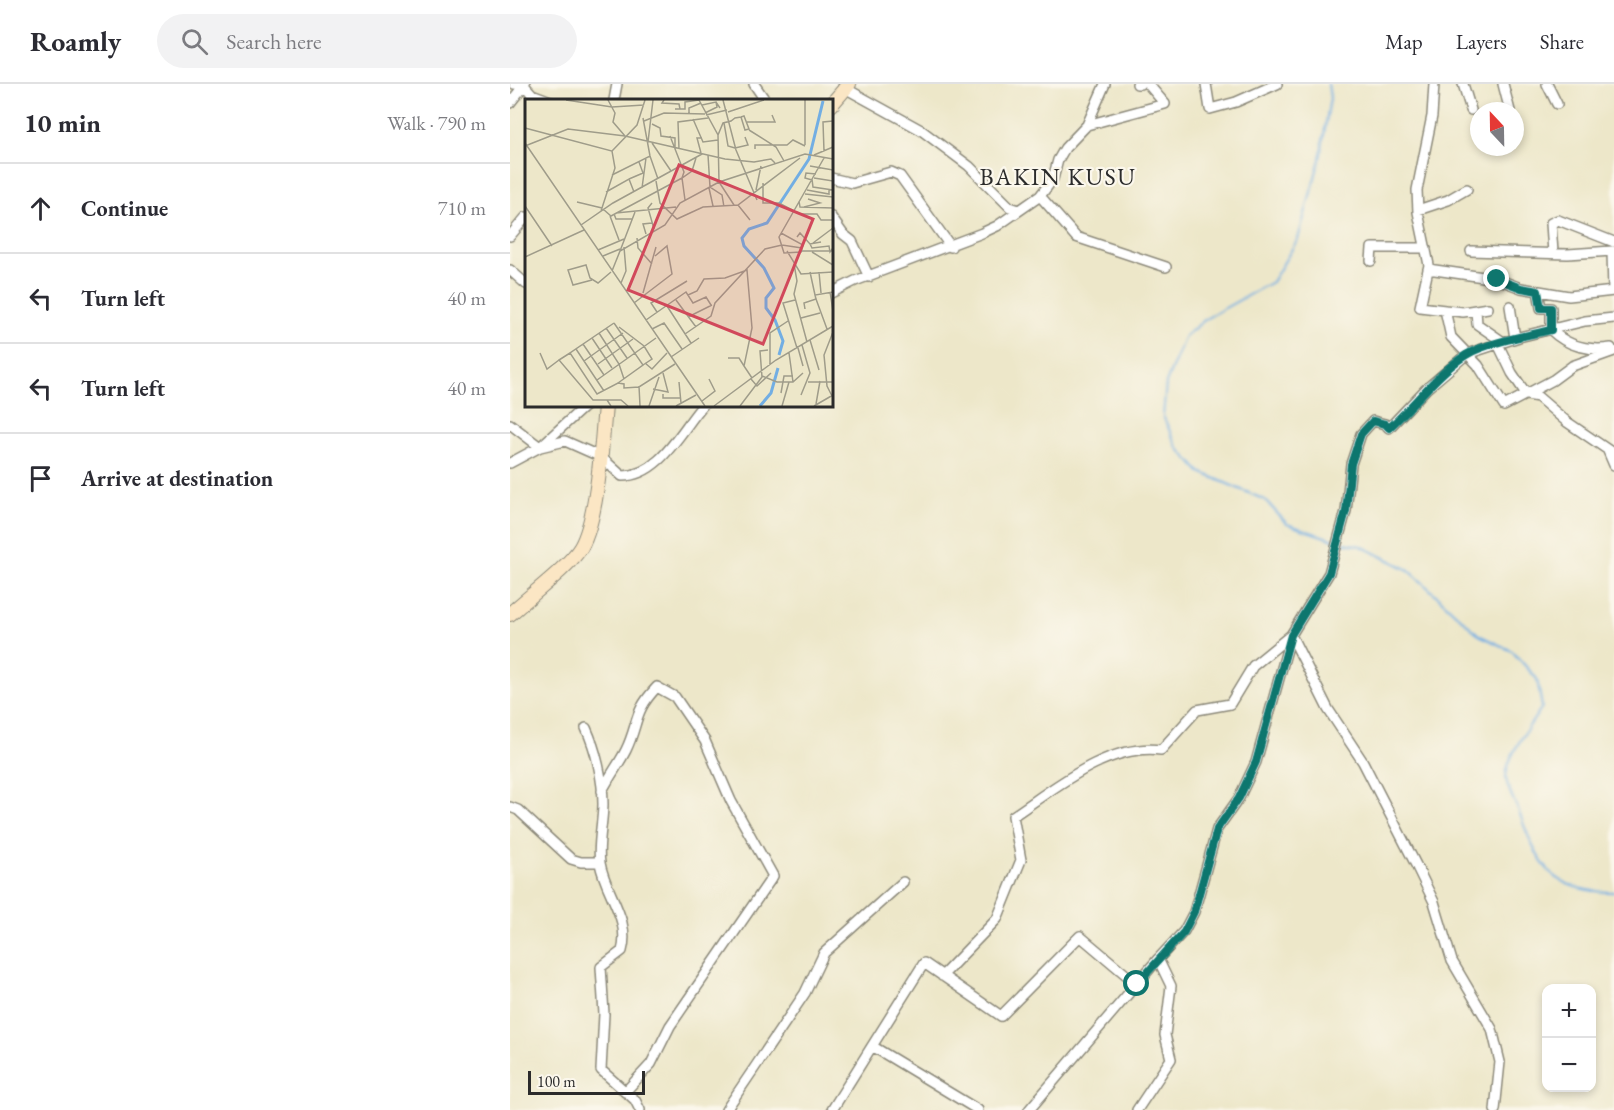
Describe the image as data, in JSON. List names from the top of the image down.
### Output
{
  "districts": ["BAKIN KUSU"],
  "scale_bar": "100 m",
  "north": "top",
  "page": {
    "header": "Roamly",
    "search": "Search here",
    "nav": ["Map", "Layers", "Share"],
    "heading": ["10 min", "Walk · 790 m"],
    "list": [
      ["Continue", "710 m"],
      ["Turn left", "40 m"],
      ["Turn left", "40 m"],
      "Arrive at destination"
    ],
    "map_buttons": ["+", "−"],
    "scale": "100 m"
  }
}
